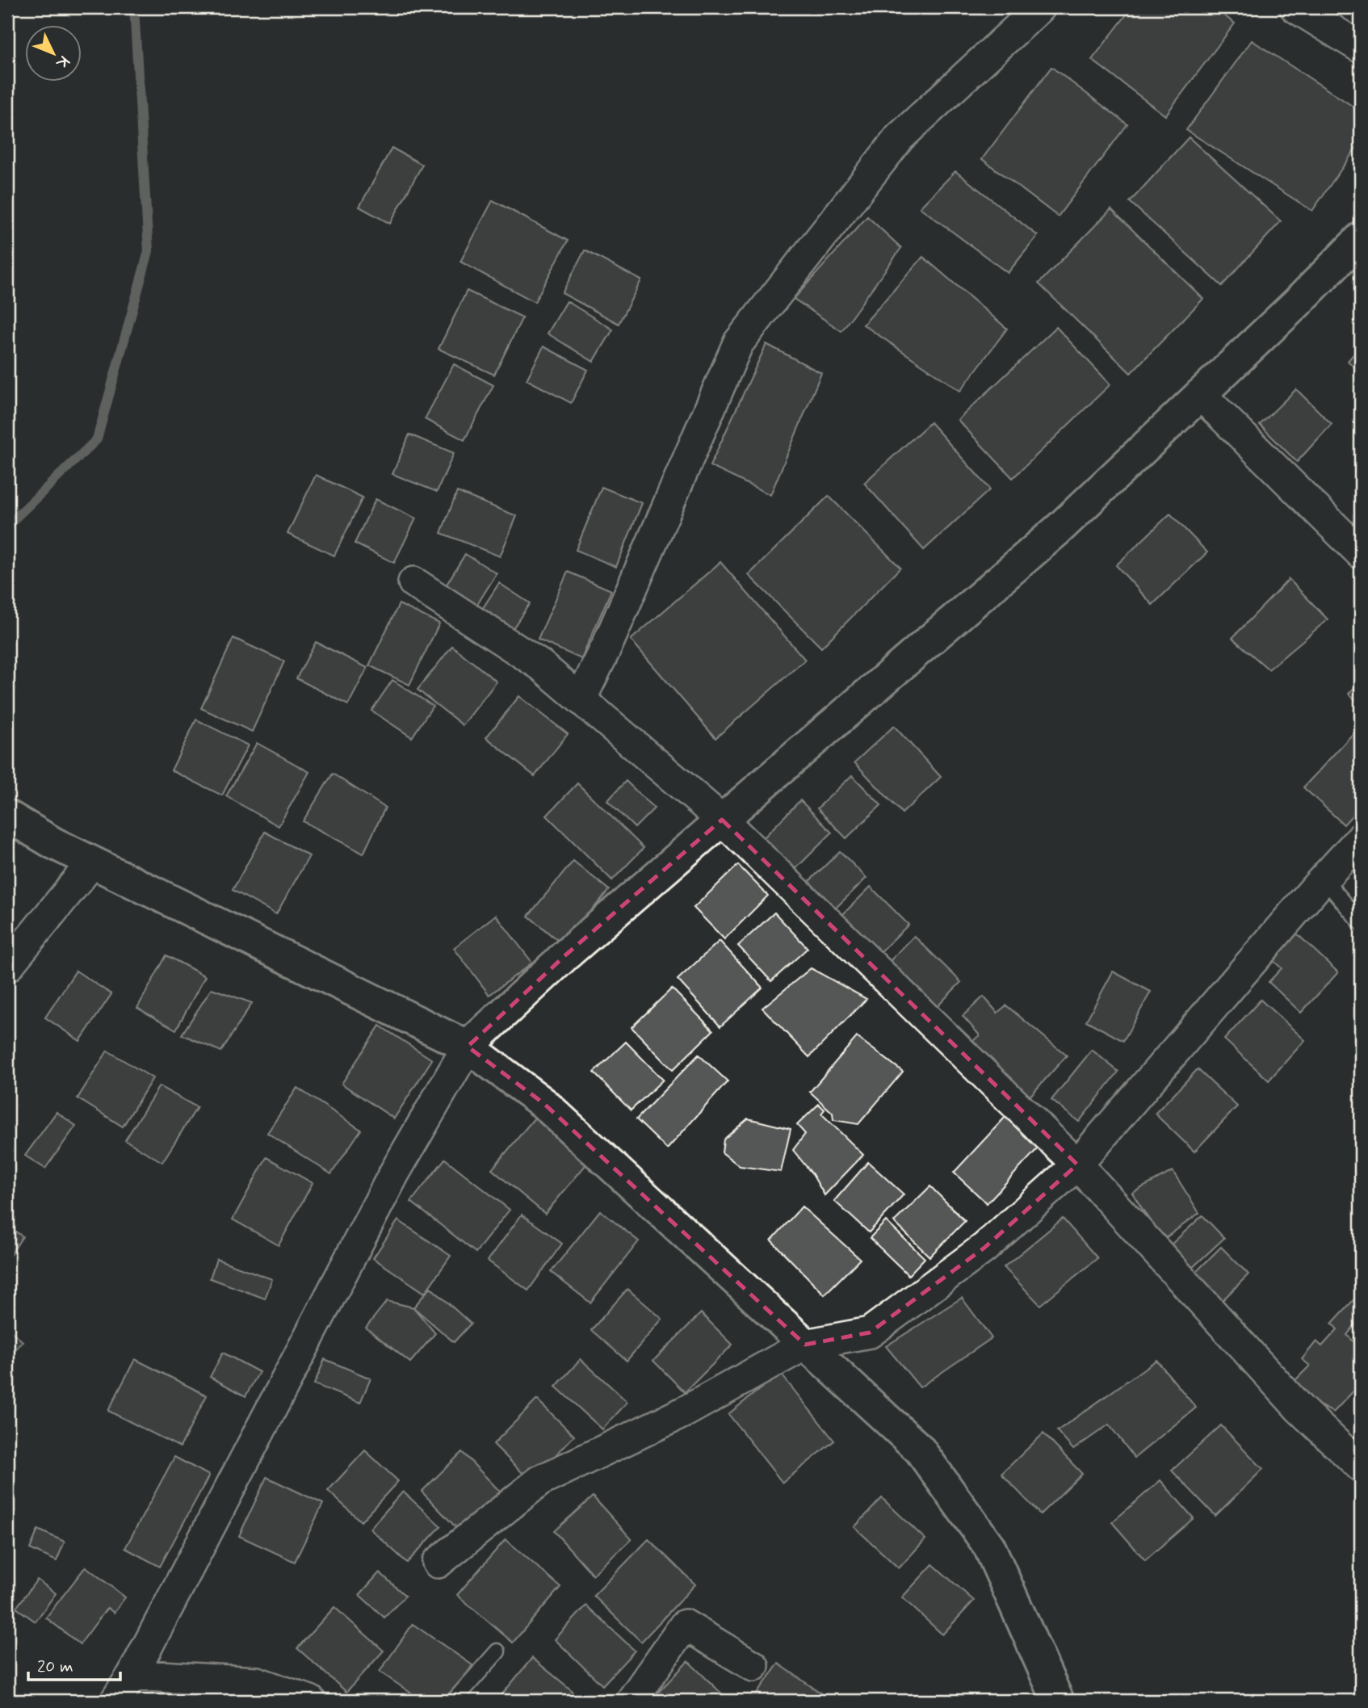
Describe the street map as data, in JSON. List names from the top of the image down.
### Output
{
  "scale_bar": "20 m",
  "north": "bottom right"
}
